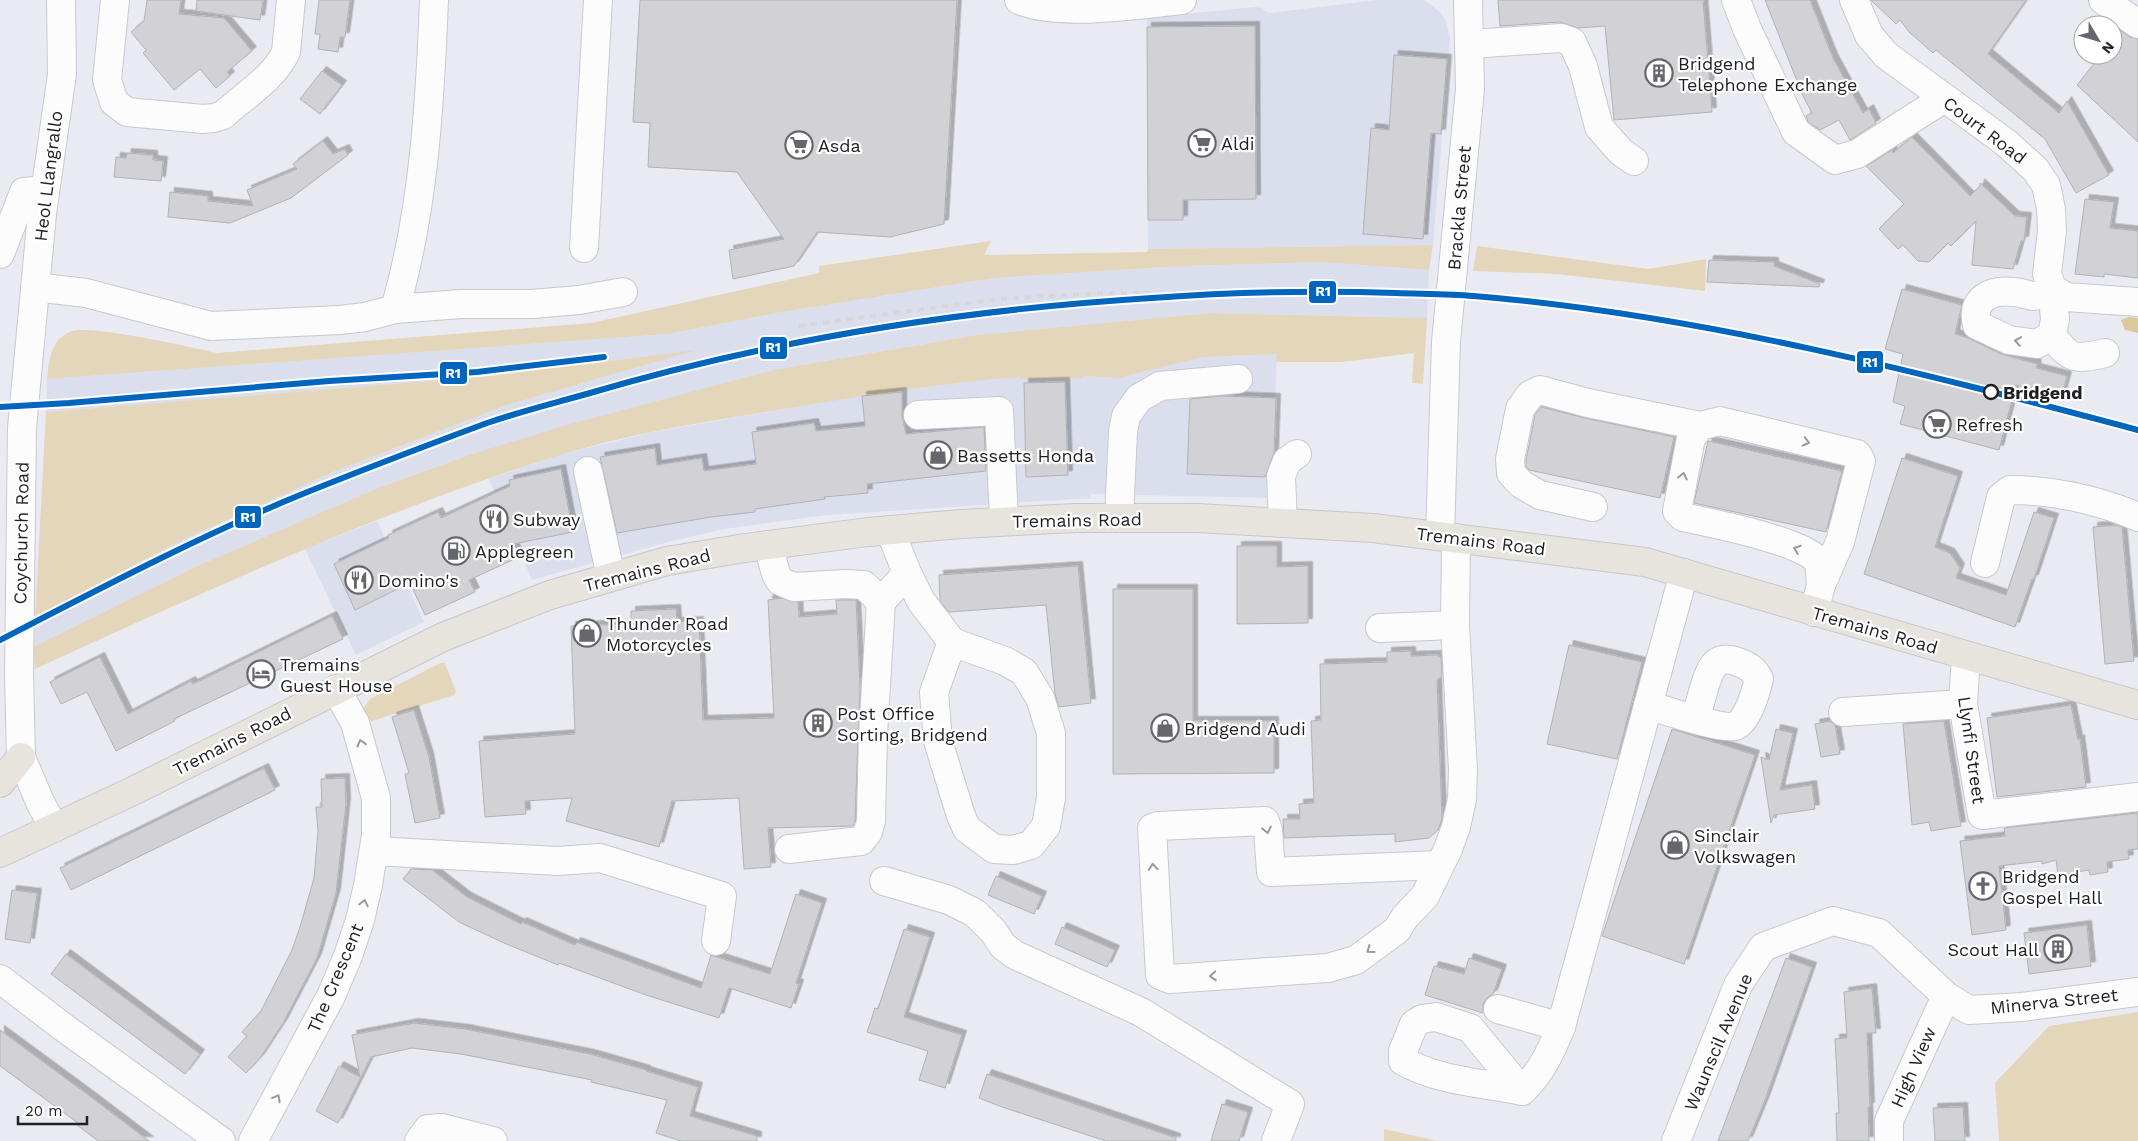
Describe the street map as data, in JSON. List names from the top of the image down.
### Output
{
  "streets": {
    "main road": ["Tremains Road"],
    "street": [
      "Court Road",
      "Heol Llangrallo",
      "Brackla Street",
      "Coychurch Road",
      "Llynfi Street",
      "The Crescent",
      "Minerva Street",
      "Waunscil Avenue",
      "High View"
    ]
  },
  "crossings": [
    ["Heol Llangrallo", "Coychurch Road"],
    ["Brackla Street", "Tremains Road"],
    ["Tremains Road", "Coychurch Road"],
    ["Tremains Road", "Llynfi Street"],
    ["Tremains Road", "The Crescent"],
    ["Minerva Street", "Waunscil Avenue"],
    ["Waunscil Avenue", "High View"]
  ],
  "one_way": ["The Crescent"],
  "places": {
    "building": ["Bridgend Telephone Exchange", "Post Office Sorting, Bridgend", "Scout Hall"],
    "supermarket": ["Aldi", "Asda", "Refresh"],
    "other": ["Bridgend"],
    "shop": [
      "Bassetts Honda",
      "Thunder Road Motorcycles",
      "Bridgend Audi",
      "Sinclair Volkswagen"
    ],
    "restaurant": ["Subway", "Domino's"],
    "fuel station": ["Applegreen"],
    "hotel": ["Tremains Guest House"],
    "church": ["Bridgend Gospel Hall"]
  },
  "lines": ["transit line R1"],
  "scale_bar": "20 m",
  "north": "bottom right"
}
